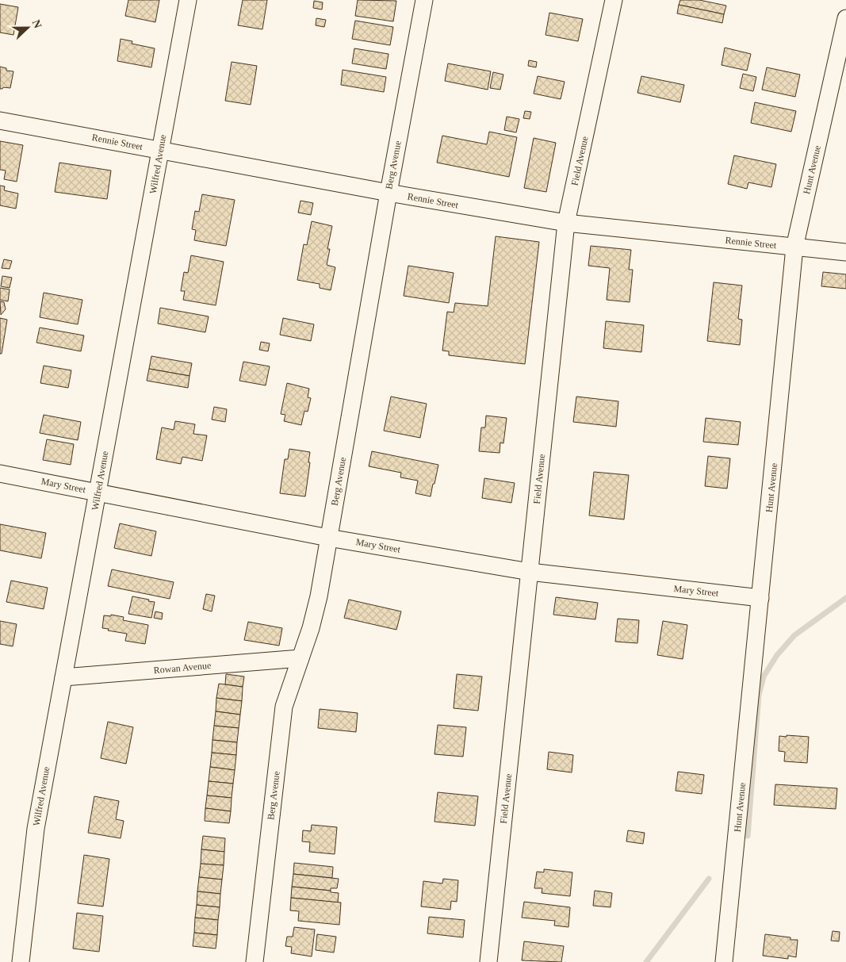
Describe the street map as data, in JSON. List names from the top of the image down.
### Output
{
  "streets": {
    "street": [
      "Rennie Street",
      "Field Avenue",
      "Wilfred Avenue",
      "Berg Avenue",
      "Hunt Avenue",
      "Mary Street",
      "Rowan Avenue"
    ]
  },
  "crossings": [
    ["Rennie Street", "Field Avenue"],
    ["Rennie Street", "Wilfred Avenue"],
    ["Rennie Street", "Berg Avenue"],
    ["Rennie Street", "Hunt Avenue"],
    ["Field Avenue", "Mary Street"],
    ["Wilfred Avenue", "Mary Street"],
    ["Wilfred Avenue", "Rowan Avenue"],
    ["Berg Avenue", "Mary Street"],
    ["Berg Avenue", "Rowan Avenue"],
    ["Hunt Avenue", "Mary Street"]
  ],
  "north": "right"
}
